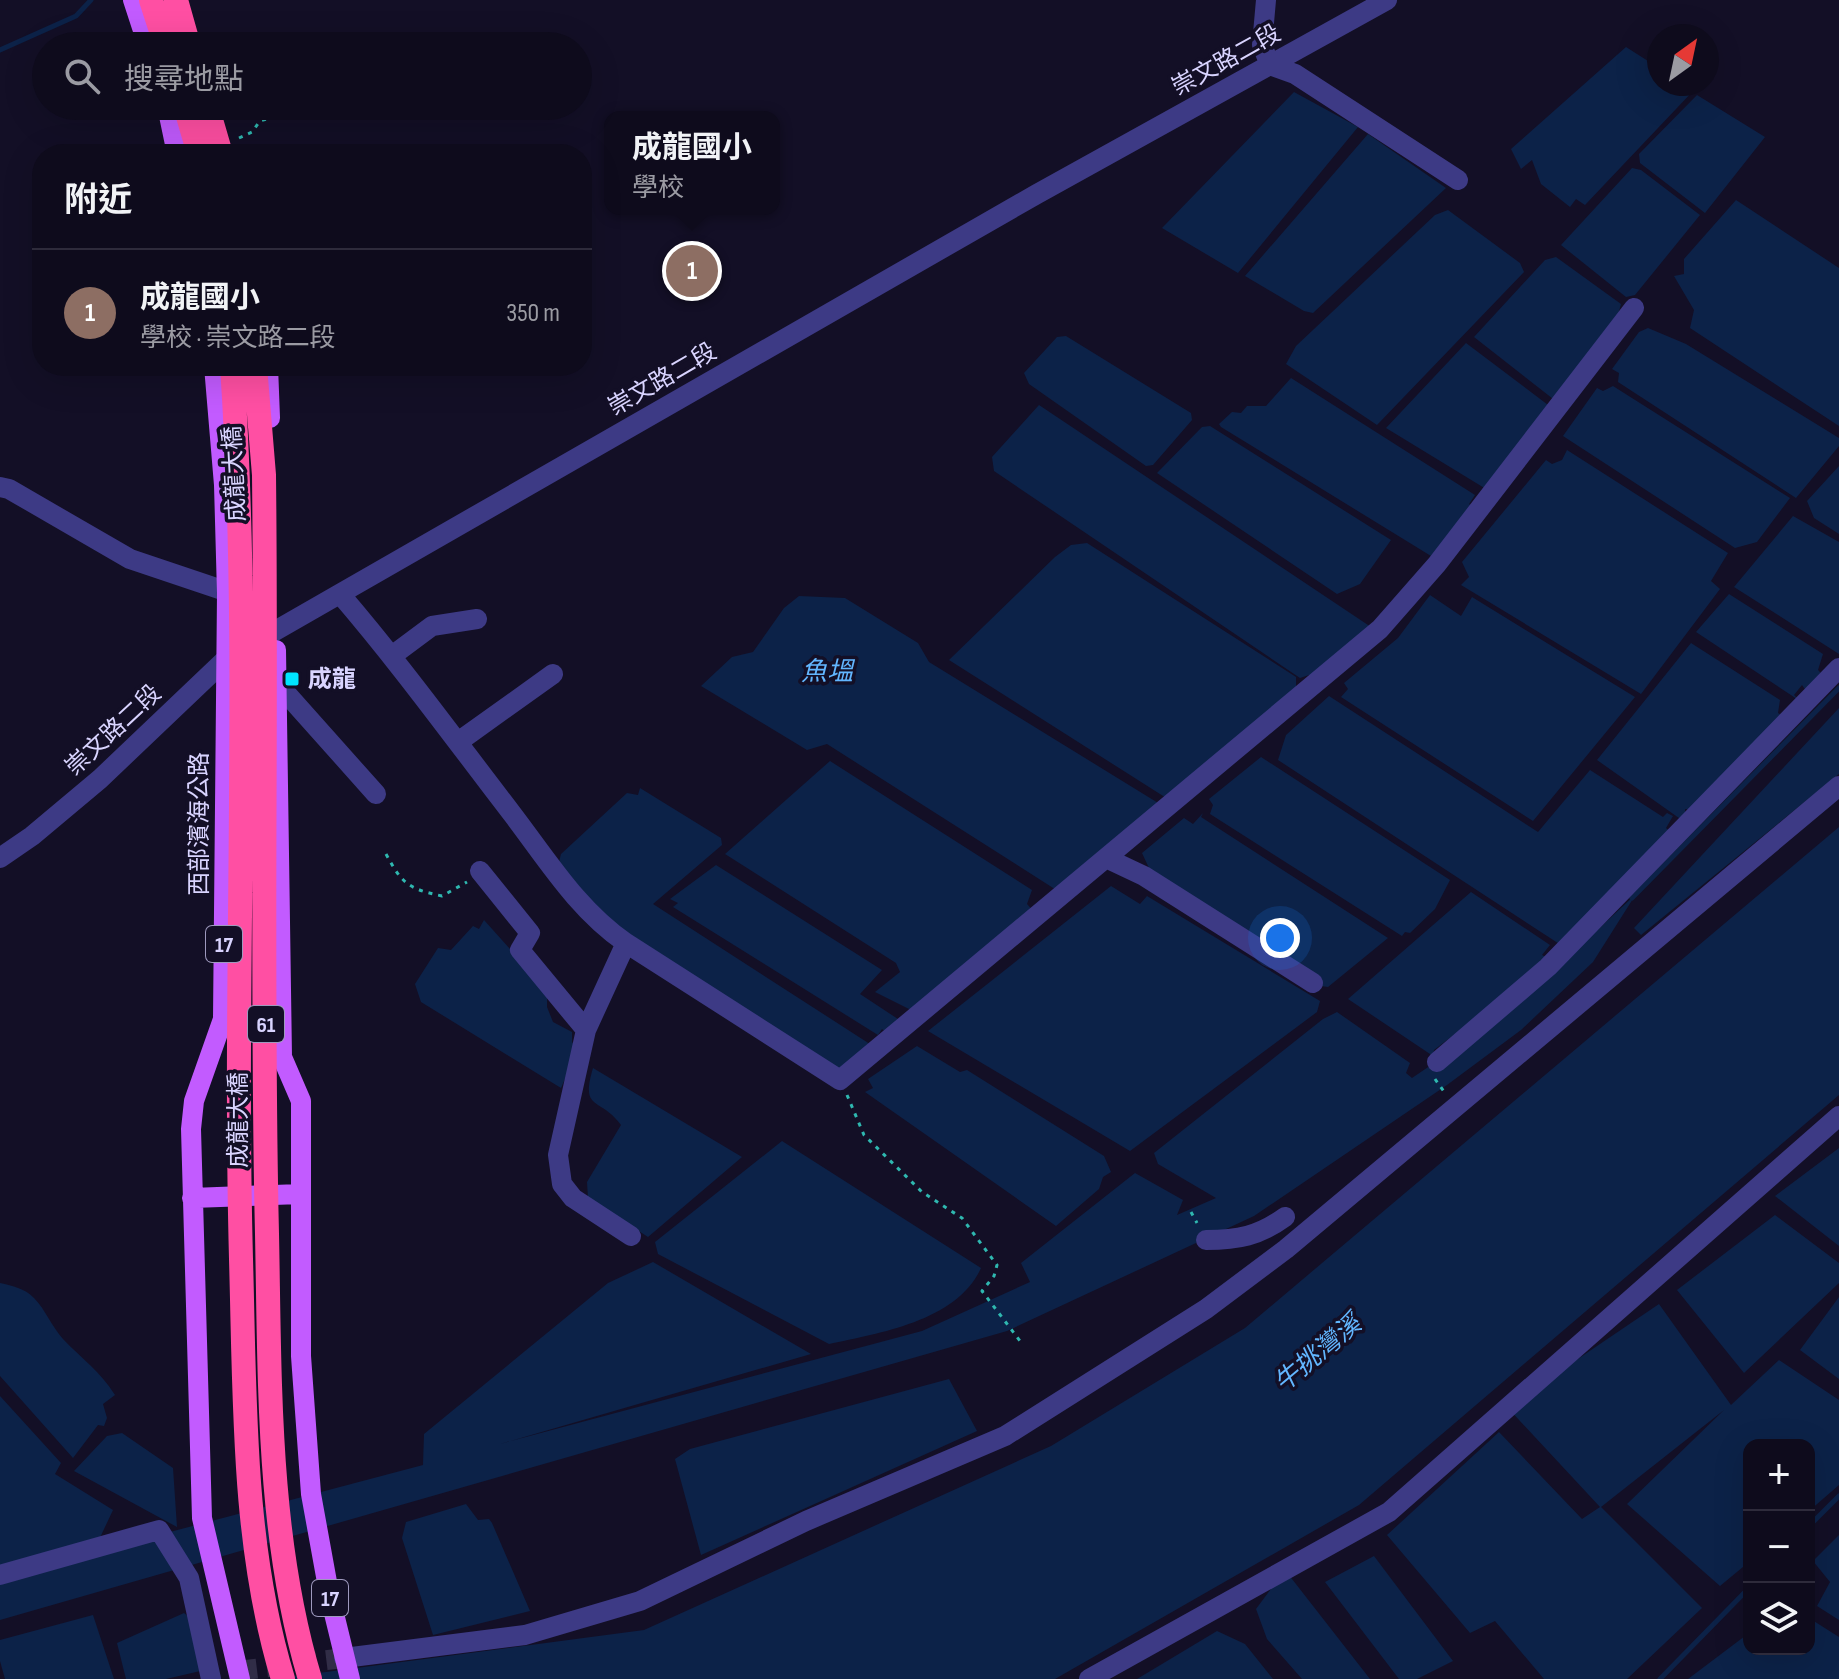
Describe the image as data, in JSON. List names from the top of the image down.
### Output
{
  "streets": {
    "highway": ["成龍大橋", "61"],
    "main road": ["西部濱海公路", "17"],
    "street": ["崇文路二段"]
  },
  "crossings": [
    ["崇文路二段", "西部濱海公路"],
    ["崇文路二段", "17"]
  ],
  "water": ["魚塭", "牛挑灣溪"],
  "places": {
    "transit": ["成龍"]
  },
  "north": "top right",
  "page": {
    "search": "搜尋地點",
    "popup": ["成龍國小", "學校"],
    "heading": "附近",
    "pins": "1",
    "list": [
      {
        "mark": "1",
        "name": "成龍國小",
        "note": "學校 · 崇文路二段",
        "value": "350 m"
      }
    ],
    "map_buttons": ["+", "−"]
  }
}
